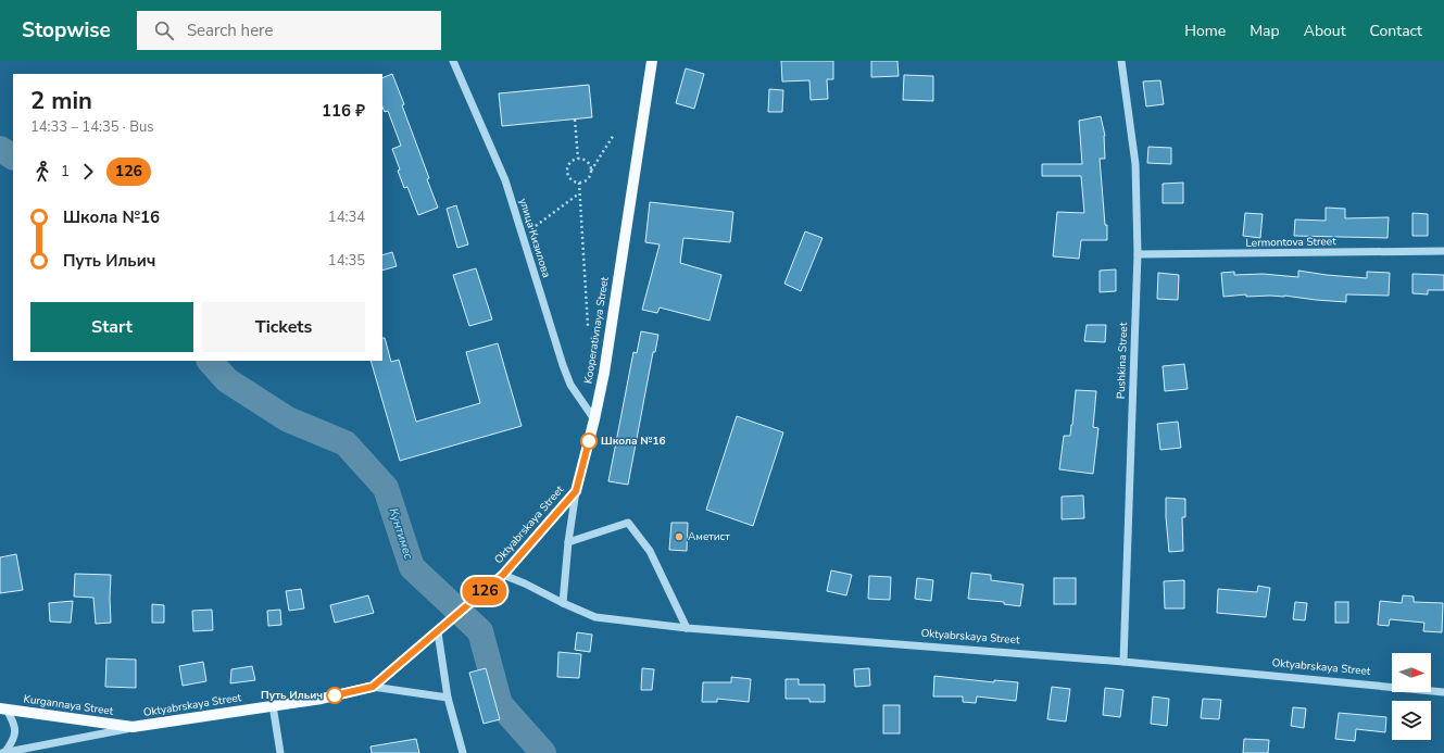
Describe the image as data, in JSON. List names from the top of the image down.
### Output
{
  "streets": {
    "main road": ["Kooperativnaya Street", "Oktyabrskaya Street", "Kurgannaya Street"],
    "street": ["улица Кизилова", "Lermontova Street", "Pushkina Street"]
  },
  "crossings": [
    ["улица Кизилова", "Kooperativnaya Street"],
    ["Lermontova Street", "Pushkina Street"],
    ["Kooperativnaya Street", "Oktyabrskaya Street"],
    ["Pushkina Street", "Oktyabrskaya Street"],
    ["Oktyabrskaya Street", "Kurgannaya Street"]
  ],
  "water": ["Кунтимес"],
  "places": ["Школа №16", "Аметист", "Путь Ильич"],
  "lines": ["bus line 126"],
  "north": "right",
  "page": {
    "header": "Stopwise",
    "search": "Search here",
    "nav": [
      "Home",
      "Map",
      "About",
      "Contact"
    ],
    "on_map": "126",
    "heading": ["2 min", "14:33 – 14:35 · Bus", "116 ₽"],
    "legs": ["1", "126"],
    "list": [
      {
        "name": "Школа №16",
        "value": "14:34"
      },
      {
        "name": "Путь Ильич",
        "value": "14:35"
      }
    ],
    "buttons": ["Start", "Tickets"]
  }
}
